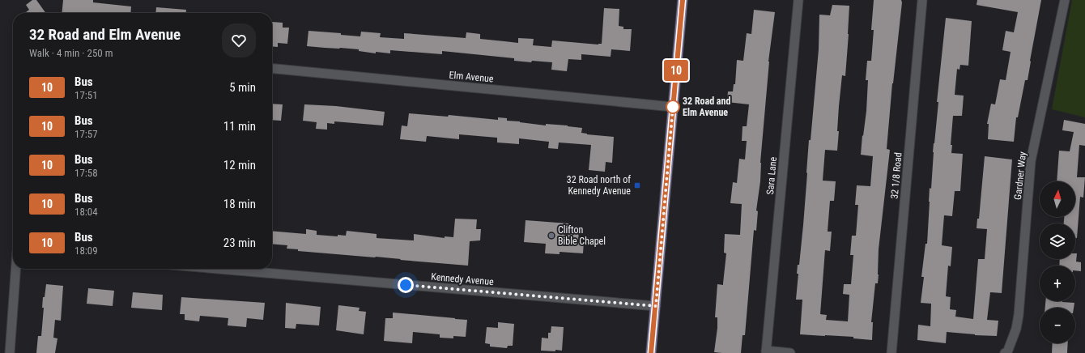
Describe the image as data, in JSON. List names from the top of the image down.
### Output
{
  "streets": {
    "street": [
      "Elm Avenue",
      "Sara Lane",
      "32 1/8 Road",
      "Gardner Way",
      "Kennedy Avenue"
    ]
  },
  "places": {
    "other": ["32 Road and Elm Avenue", "Clifton Bible Chapel"],
    "transit": ["32 Road north of Kennedy Avenue"]
  },
  "lines": ["bus line 10"],
  "north": "top",
  "page": {
    "on_map": "10",
    "heading": ["32 Road and Elm Avenue", "Walk · 4 min · 250 m"],
    "list": [
      {
        "mark": "10",
        "name": "Bus",
        "note": "17:51",
        "value": "5 min"
      },
      {
        "mark": "10",
        "name": "Bus",
        "note": "17:57",
        "value": "11 min"
      },
      {
        "mark": "10",
        "name": "Bus",
        "note": "17:58",
        "value": "12 min"
      },
      {
        "mark": "10",
        "name": "Bus",
        "note": "18:04",
        "value": "18 min"
      },
      {
        "mark": "10",
        "name": "Bus",
        "note": "18:09",
        "value": "23 min"
      }
    ],
    "map_buttons": ["+", "−"]
  }
}
